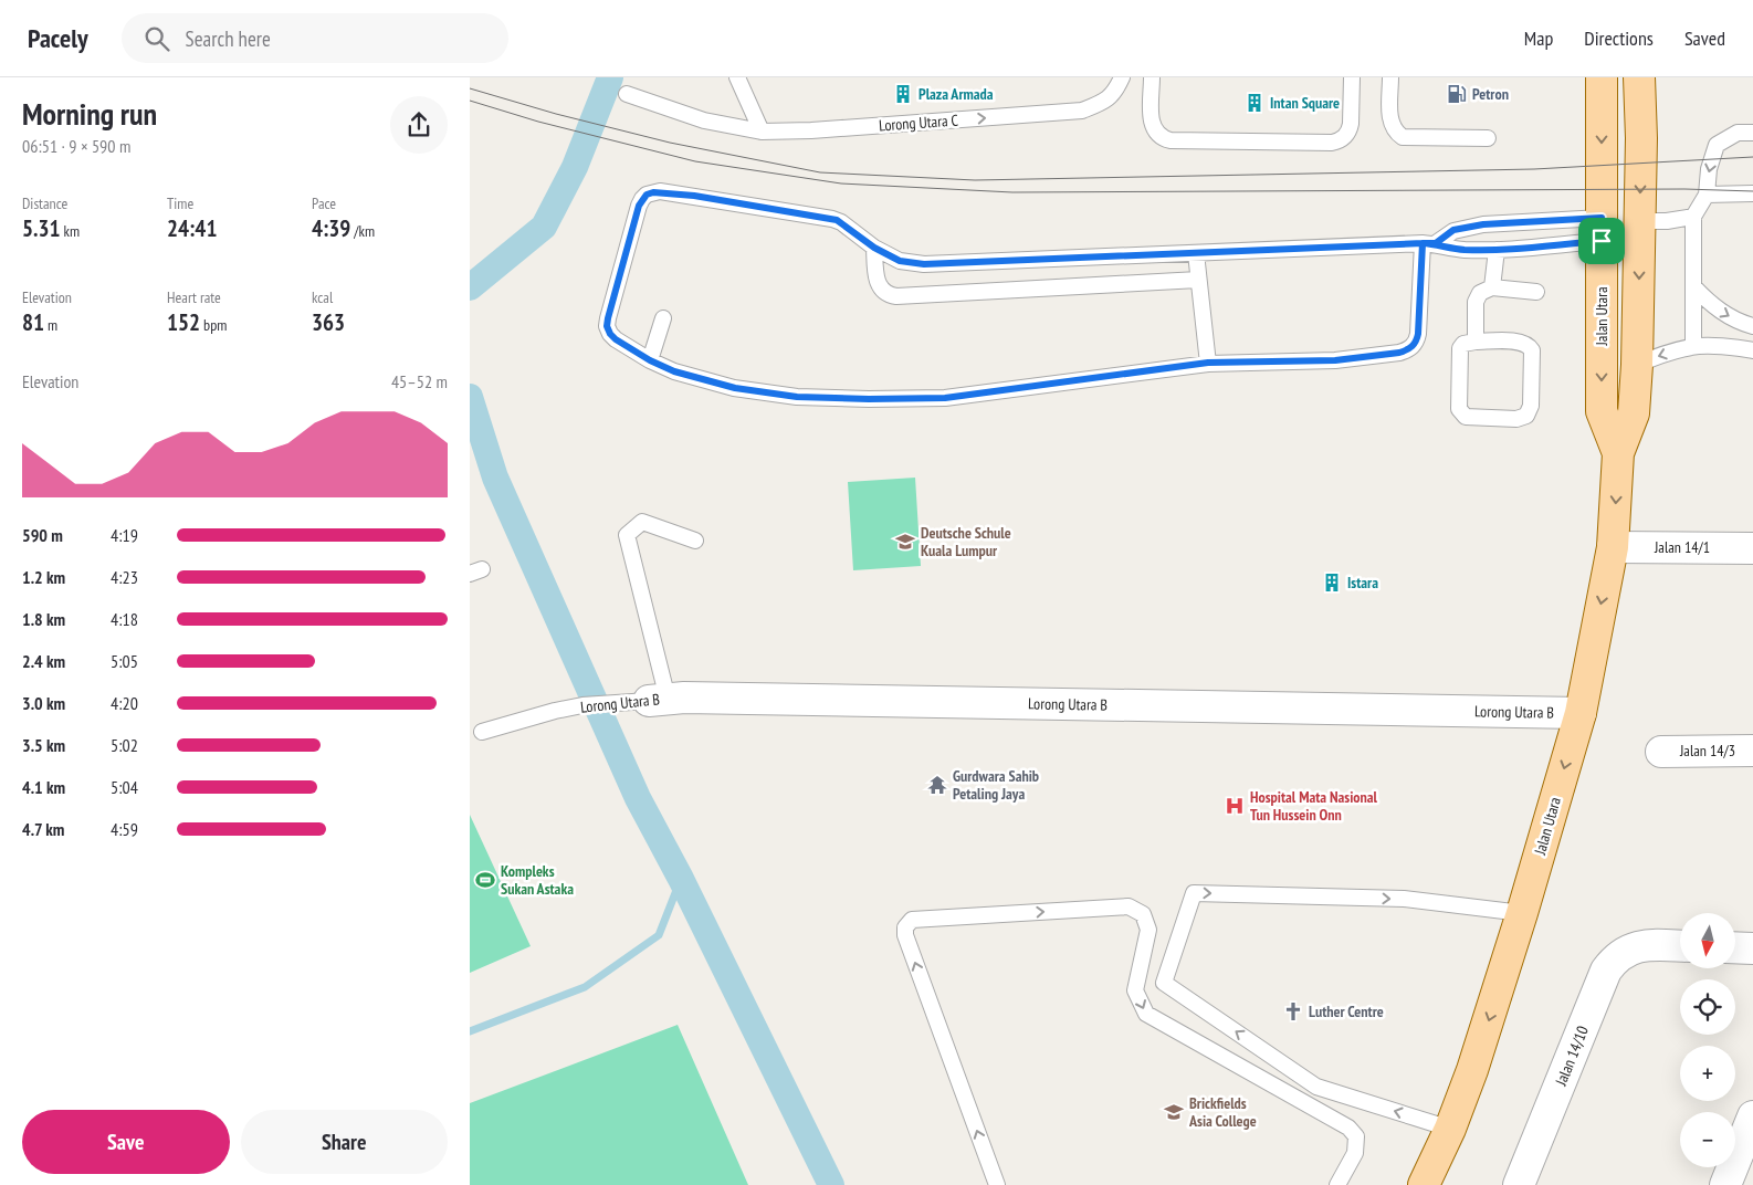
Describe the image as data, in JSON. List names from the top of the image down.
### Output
{
  "streets": {
    "main road": ["Jalan Utara"],
    "street": [
      "Jalan 14/1",
      "Lorong Utara B",
      "Jalan 14/3",
      "Jalan 14/10"
    ],
    "lane": ["Lorong Utara C"]
  },
  "crossings": [
    ["Jalan Utara", "Jalan 14/1"],
    ["Jalan Utara", "Lorong Utara B"]
  ],
  "one_way": ["Lorong Utara C", "Jalan Utara"],
  "places": {
    "building": ["Plaza Armada", "Intan Square", "Istara"],
    "fuel station": ["Petron"],
    "school or university": ["Deutsche Schule Kuala Lumpur", "Brickfields Asia College"],
    "temple": ["Gurdwara Sahib Petaling Jaya"],
    "hospital": ["Hospital Mata Nasional Tun Hussein Onn"],
    "sports": ["Kompleks Sukan Astaka"],
    "church": ["Luther Centre"]
  },
  "north": "bottom",
  "page": {
    "header": "Pacely",
    "search": "Search here",
    "nav": ["Map", "Directions", "Saved"],
    "heading": ["Morning run", "06:51 · 9 × 590 m"],
    "stats": [
      ["Distance", "5.31 km"],
      ["Time", "24:41"],
      ["Pace", "4:39 /km"],
      ["Elevation", "81 m"],
      ["Heart rate", "152 bpm"],
      ["kcal", "363"]
    ],
    "chart": ["Elevation", "45–52 m"],
    "list": [
      {
        "name": "590 m",
        "note": "4:19"
      },
      {
        "name": "1.2 km",
        "note": "4:23"
      },
      {
        "name": "1.8 km",
        "note": "4:18"
      },
      {
        "name": "2.4 km",
        "note": "5:05"
      },
      {
        "name": "3.0 km",
        "note": "4:20"
      },
      {
        "name": "3.5 km",
        "note": "5:02"
      },
      {
        "name": "4.1 km",
        "note": "5:04"
      },
      {
        "name": "4.7 km",
        "note": "4:59"
      }
    ],
    "map_buttons": ["+", "−"],
    "buttons": ["Save", "Share"]
  }
}
